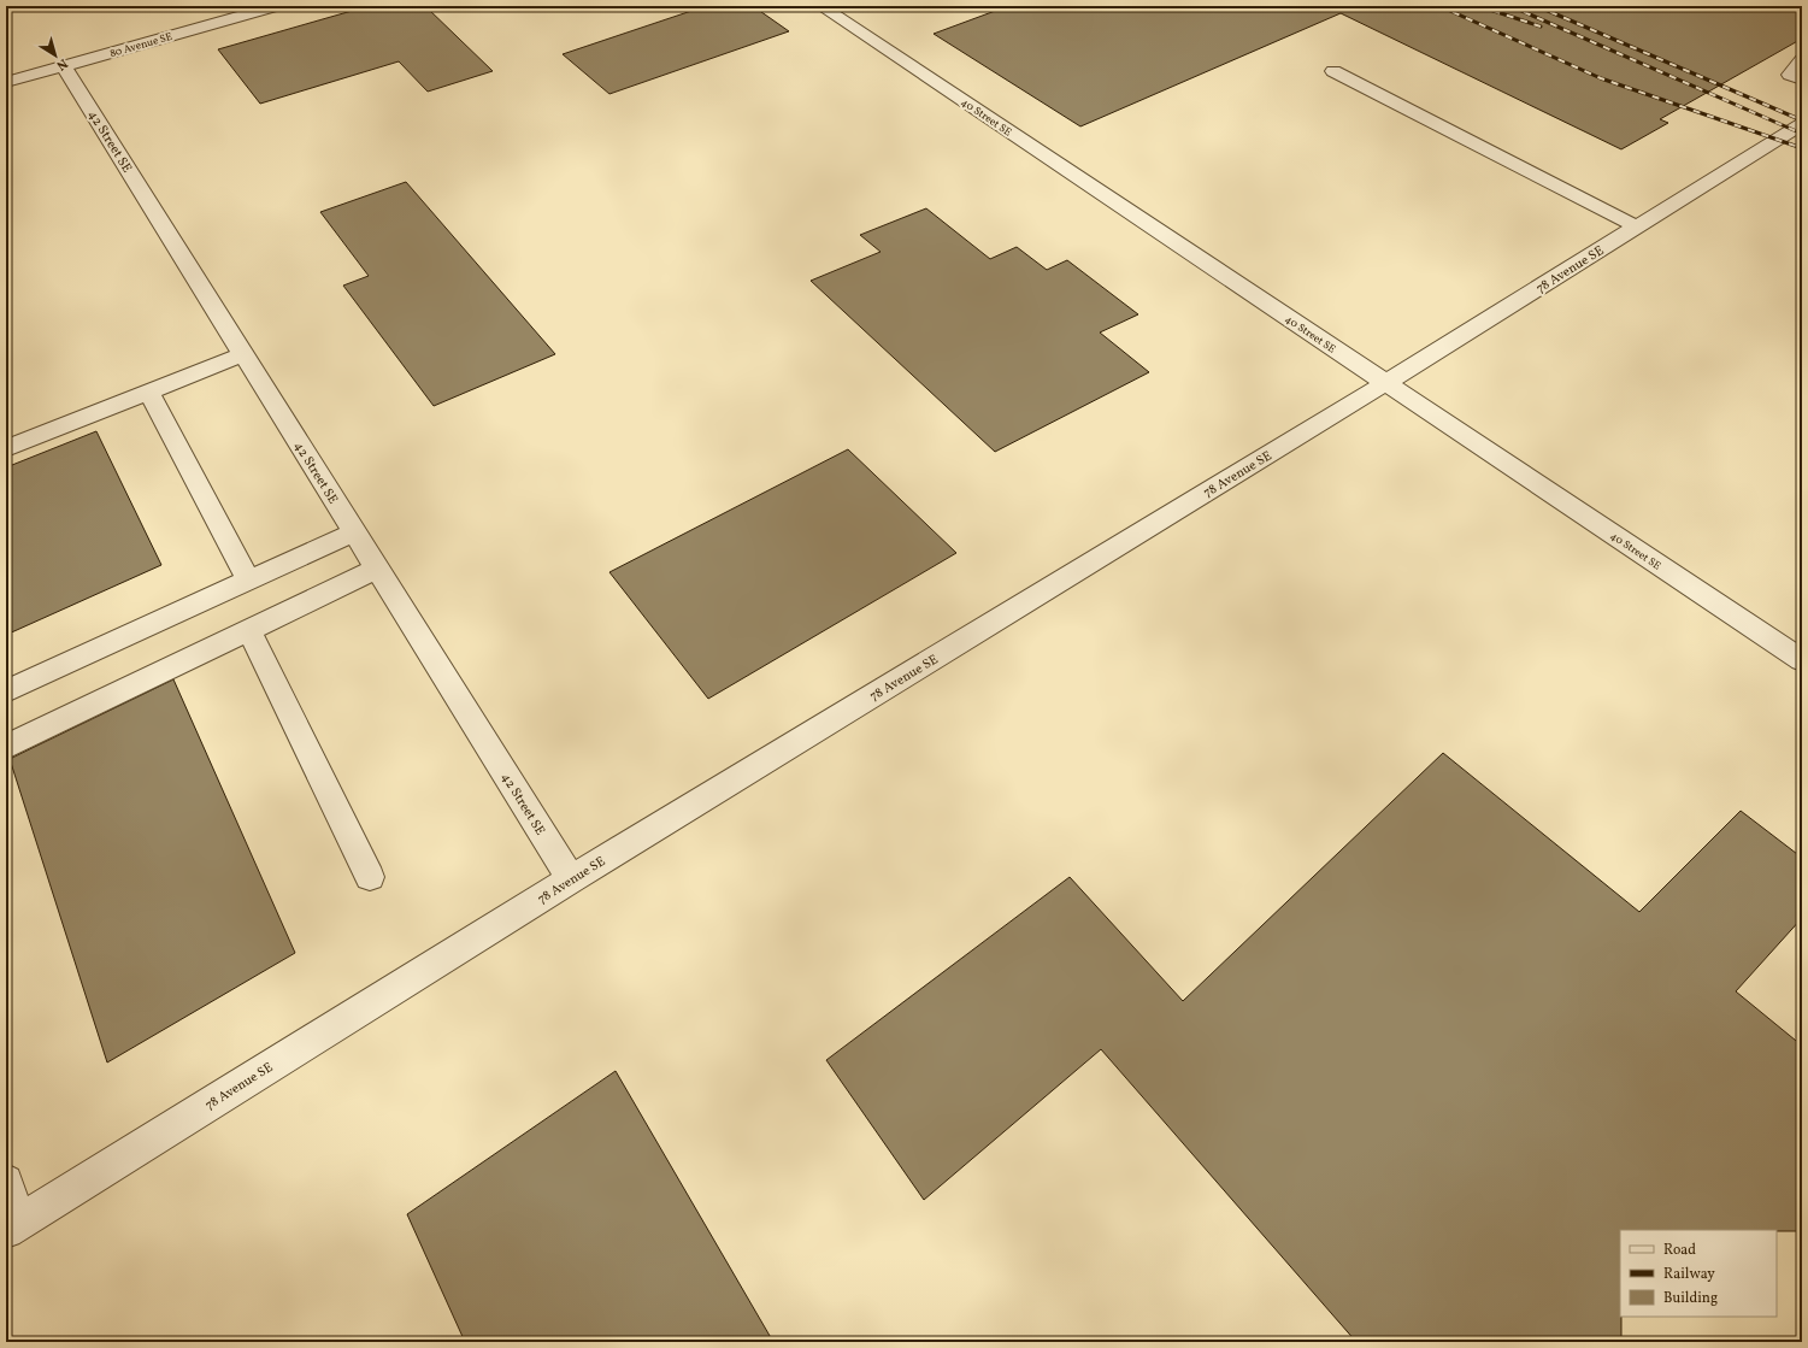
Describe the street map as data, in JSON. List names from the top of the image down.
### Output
{
  "streets": {
    "street": [
      "80 Avenue SE",
      "40 Street SE",
      "42 Street SE",
      "78 Avenue SE"
    ]
  },
  "crossings": [
    ["80 Avenue SE", "42 Street SE"],
    ["40 Street SE", "78 Avenue SE"],
    ["42 Street SE", "78 Avenue SE"]
  ],
  "legend": ["Road", "Railway", "Building"],
  "north": "bottom right"
}
